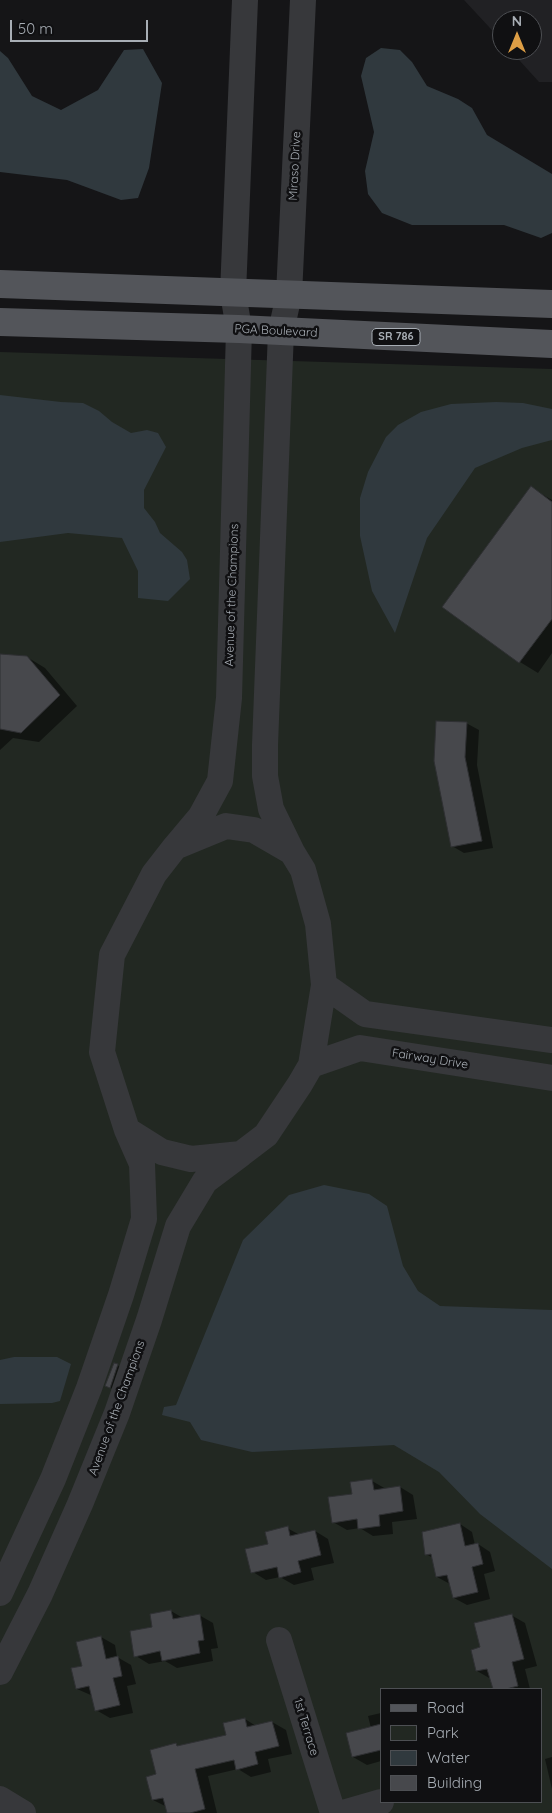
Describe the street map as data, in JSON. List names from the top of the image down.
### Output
{
  "streets": {
    "main road": ["PGA Boulevard", "SR 786"],
    "street": [
      "Miraso Drive",
      "Avenue of the Champions",
      "Fairway Drive",
      "1st Terrace"
    ]
  },
  "crossings": [
    ["Miraso Drive", "PGA Boulevard"],
    ["PGA Boulevard", "Avenue of the Champions"],
    ["Avenue of the Champions", "Fairway Drive"]
  ],
  "legend": [
    "Road",
    "Park",
    "Water",
    "Building"
  ],
  "scale_bar": "50 m",
  "north": "top"
}
